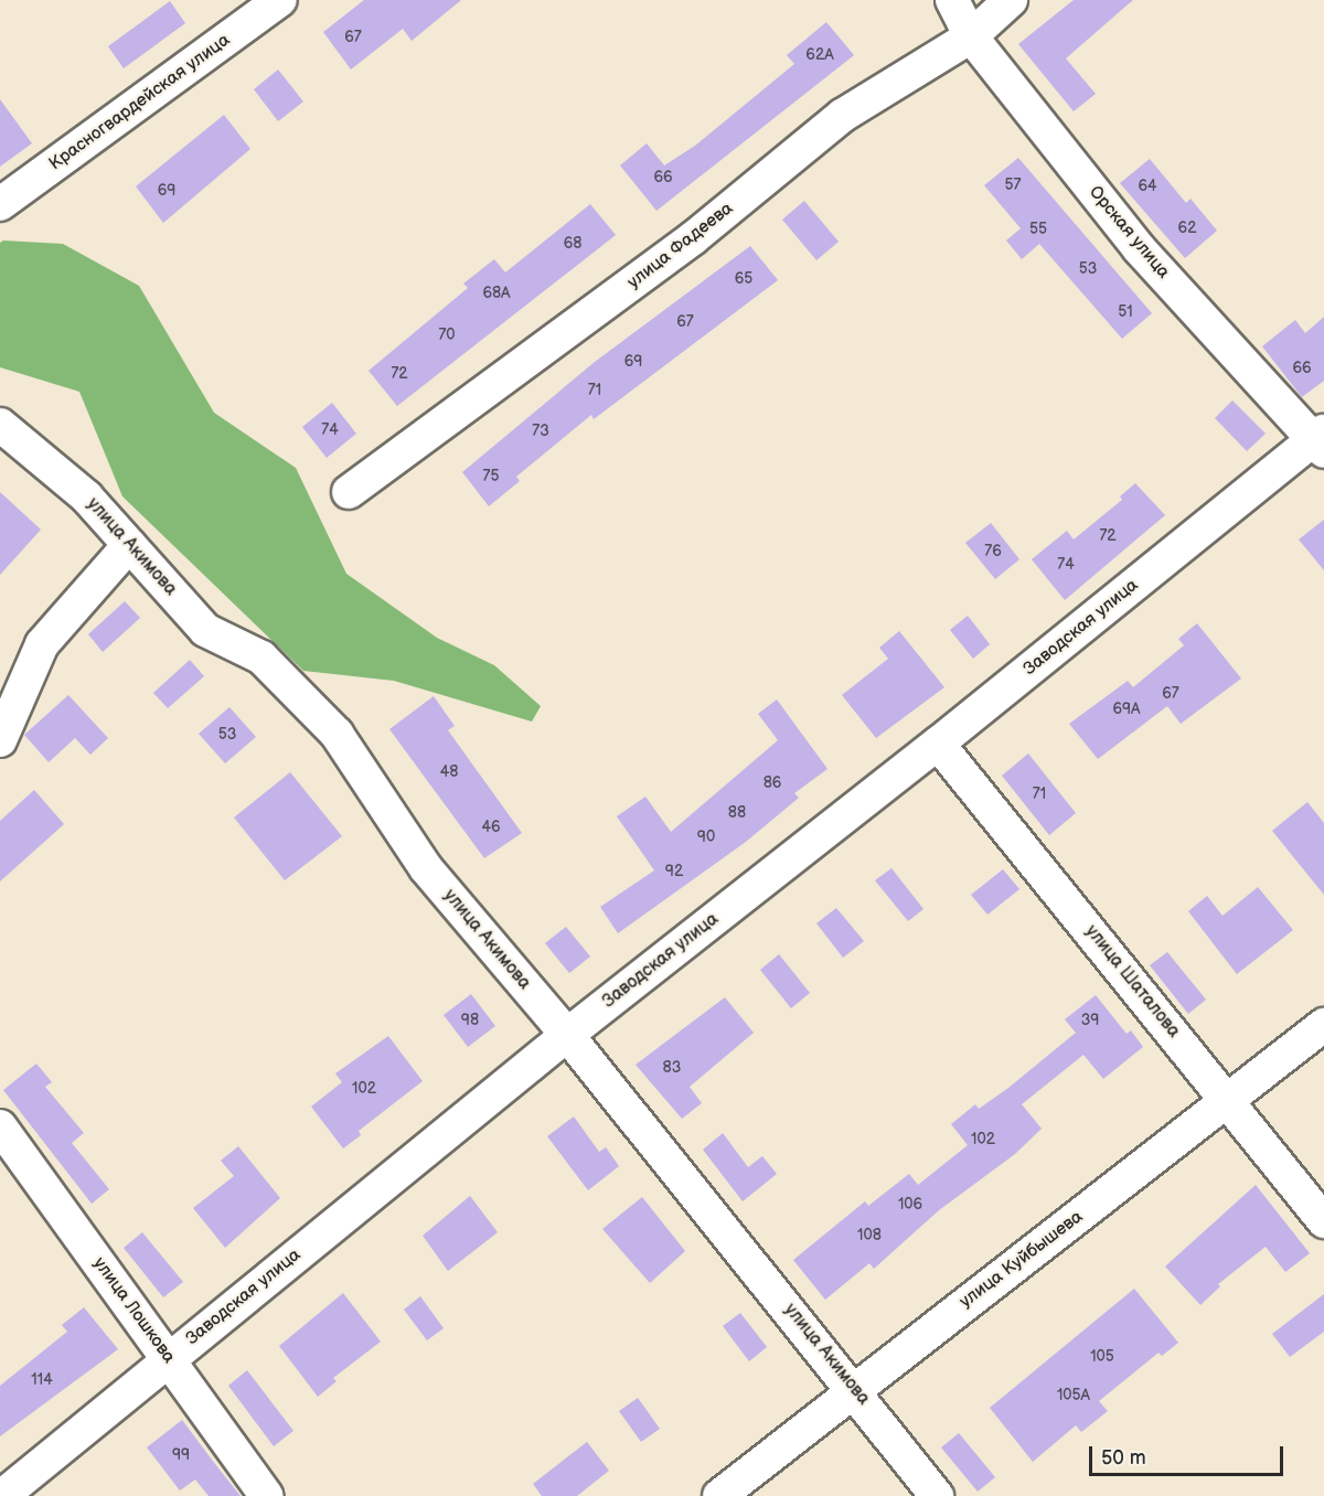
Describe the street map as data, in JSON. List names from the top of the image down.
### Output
{
  "streets": {
    "street": [
      "Красногвардейская улица",
      "Орская улица",
      "улица Фадеева",
      "улица Акимова",
      "Заводская улица",
      "улица Шаталова",
      "улица Куйбышева",
      "улица Лошкова"
    ]
  },
  "crossings": [
    ["Орская улица", "улица Фадеева"],
    ["Орская улица", "Заводская улица"],
    ["улица Акимова", "Заводская улица"],
    ["улица Акимова", "улица Куйбышева"],
    ["Заводская улица", "улица Шаталова"],
    ["Заводская улица", "улица Лошкова"],
    ["улица Шаталова", "улица Куйбышева"]
  ],
  "house_numbers": [
    "67",
    "62А",
    "66",
    "57",
    "64",
    "69",
    "62",
    "55",
    "68",
    "53",
    "65",
    "68А",
    "51",
    "67",
    "70",
    "69",
    "66",
    "72",
    "71",
    "74",
    "73",
    "75",
    "72",
    "76",
    "74",
    "67",
    "69А",
    "53",
    "48",
    "86",
    "71",
    "88",
    "46",
    "90",
    "92",
    "98",
    "39",
    "83",
    "102",
    "102",
    "106",
    "108",
    "105",
    "114",
    "105А",
    "99"
  ],
  "scale_bar": "50 m"
}
